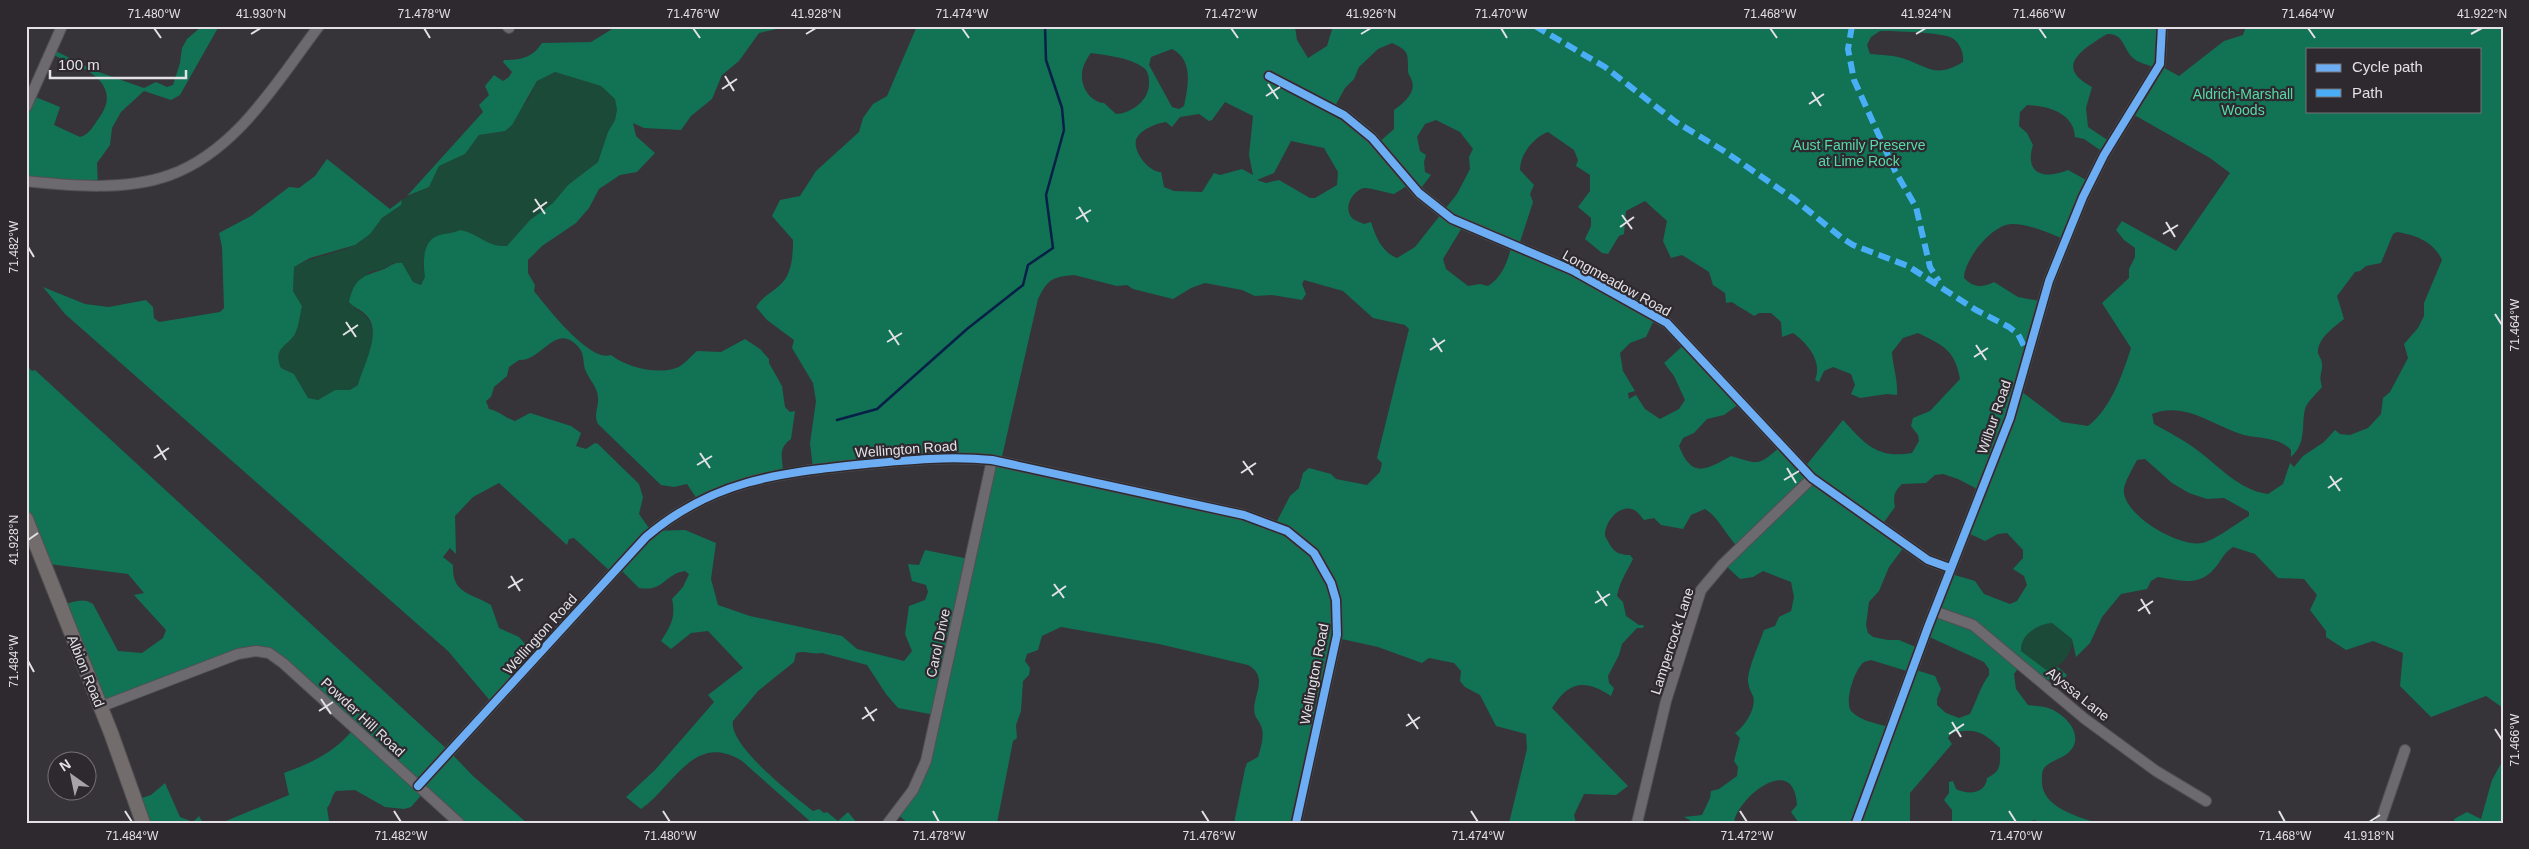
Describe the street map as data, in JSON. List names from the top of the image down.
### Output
{
  "streets": {
    "main road": ["Albion Road"],
    "street": [
      "Longmeadow Road",
      "Wilbur Road",
      "Wellington Road",
      "Lampercock Lane",
      "Carol Drive",
      "Alyssa Lane",
      "Powder Hill Road"
    ]
  },
  "crossings": [
    ["Longmeadow Road", "Wilbur Road"],
    ["Longmeadow Road", "Lampercock Lane"],
    ["Wilbur Road", "Alyssa Lane"],
    ["Wellington Road", "Carol Drive"],
    ["Wellington Road", "Powder Hill Road"],
    ["Albion Road", "Powder Hill Road"]
  ],
  "parks": ["Aldrich-Marshall Woods", "Aust Family Preserve at Lime Rock"],
  "legend": ["Cycle path", "Path"],
  "scale_bar": "100 m",
  "north": "top left",
  "coordinates": [
    "71.480°W",
    "41.930°N",
    "71.478°W",
    "71.476°W",
    "41.928°N",
    "71.474°W",
    "71.472°W",
    "41.926°N",
    "71.470°W",
    "71.468°W",
    "41.924°N",
    "71.466°W",
    "71.464°W",
    "41.922°N",
    "71.482°W",
    "71.484°W",
    "41.918°N"
  ]
}
